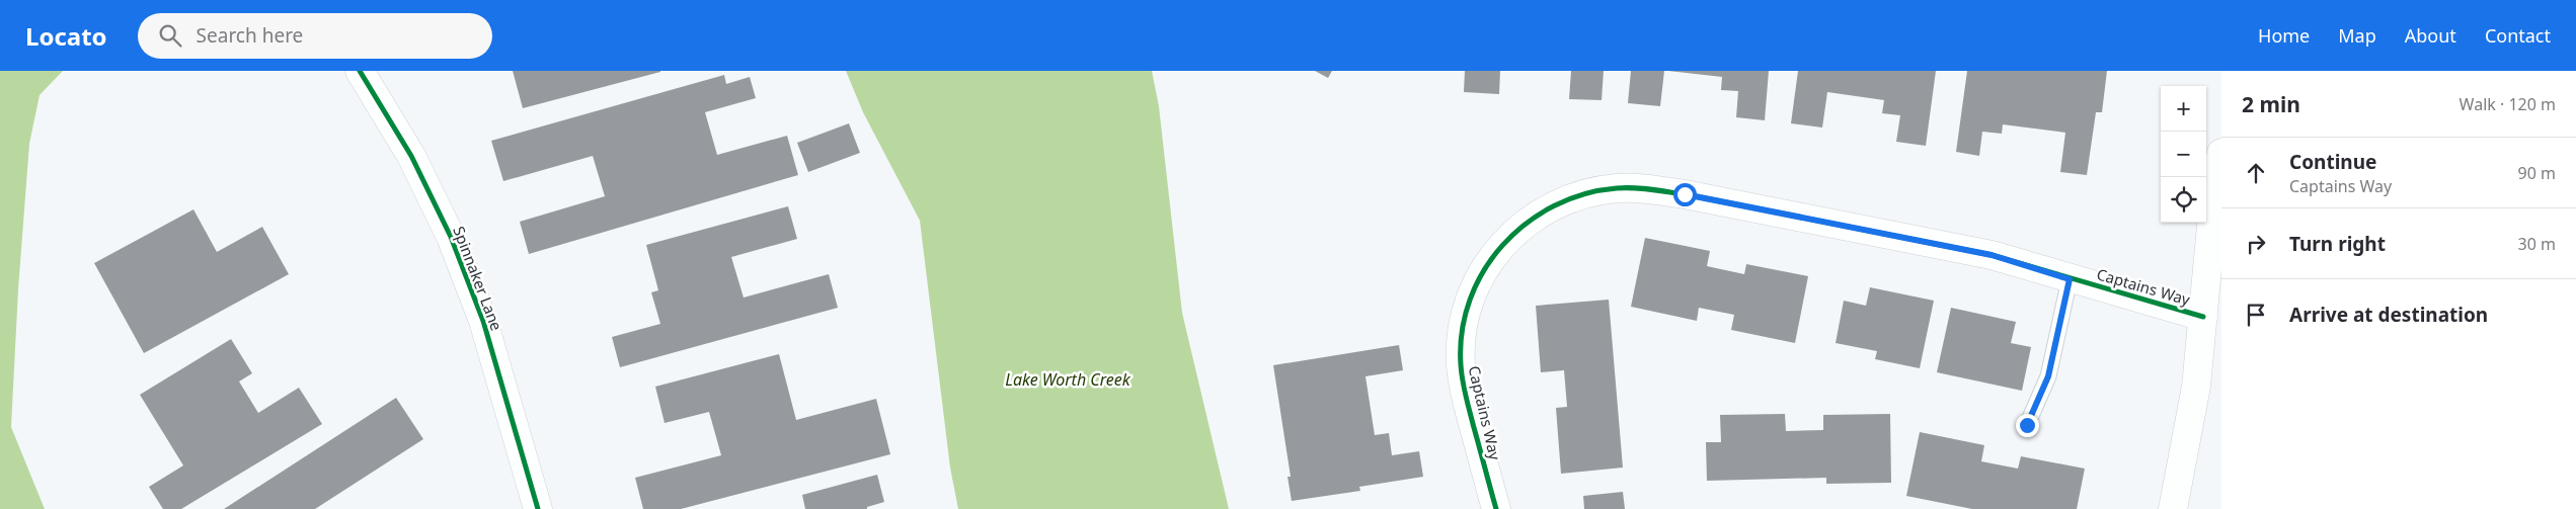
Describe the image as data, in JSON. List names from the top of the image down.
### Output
{
  "streets": {
    "street": ["Spinnaker Lane", "Captains Way"]
  },
  "water": ["Lake Worth Creek"],
  "page": {
    "header": "Locato",
    "search": "Search here",
    "nav": [
      "Home",
      "Map",
      "About",
      "Contact"
    ],
    "heading": ["2 min", "Walk · 120 m"],
    "map_buttons": ["+", "−"],
    "list": [
      ["Continue", "Captains Way", "90 m"],
      ["Turn right", "30 m"],
      "Arrive at destination"
    ]
  }
}
